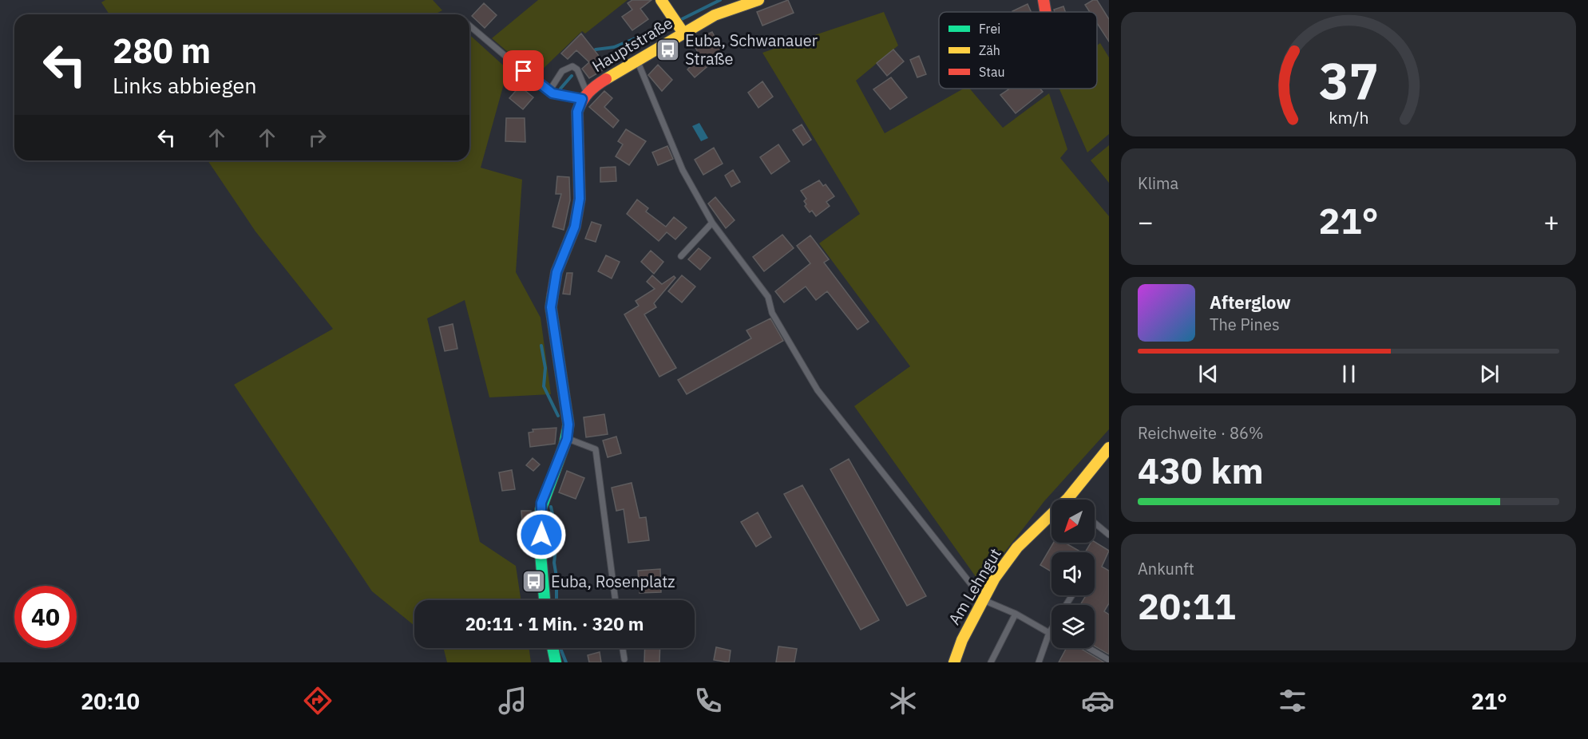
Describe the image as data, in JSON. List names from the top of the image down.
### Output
{
  "streets": {
    "street": ["Hauptstraße", "Am Lehngut"]
  },
  "places": {
    "bus stop": ["Euba, Schwanauer Straße", "Euba, Rosenplatz"]
  },
  "legend": ["Frei", "Zäh", "Stau"],
  "north": "bottom left",
  "page": {
    "turn": ["280 m", "Links abbiegen"],
    "tile": [
      "Klima",
      ["Reichweite · 86%", "430 km"],
      ["Ankunft", "20:11"]
    ],
    "heat": ["−", "21°", "+"],
    "song": ["Afterglow", "The Pines"],
    "limit": "40",
    "trip": "20:11 · 1 Min. · 320 m",
    "tabs": ["20:10", "21°"],
    "gauge": ["37", "km/h"]
  }
}
